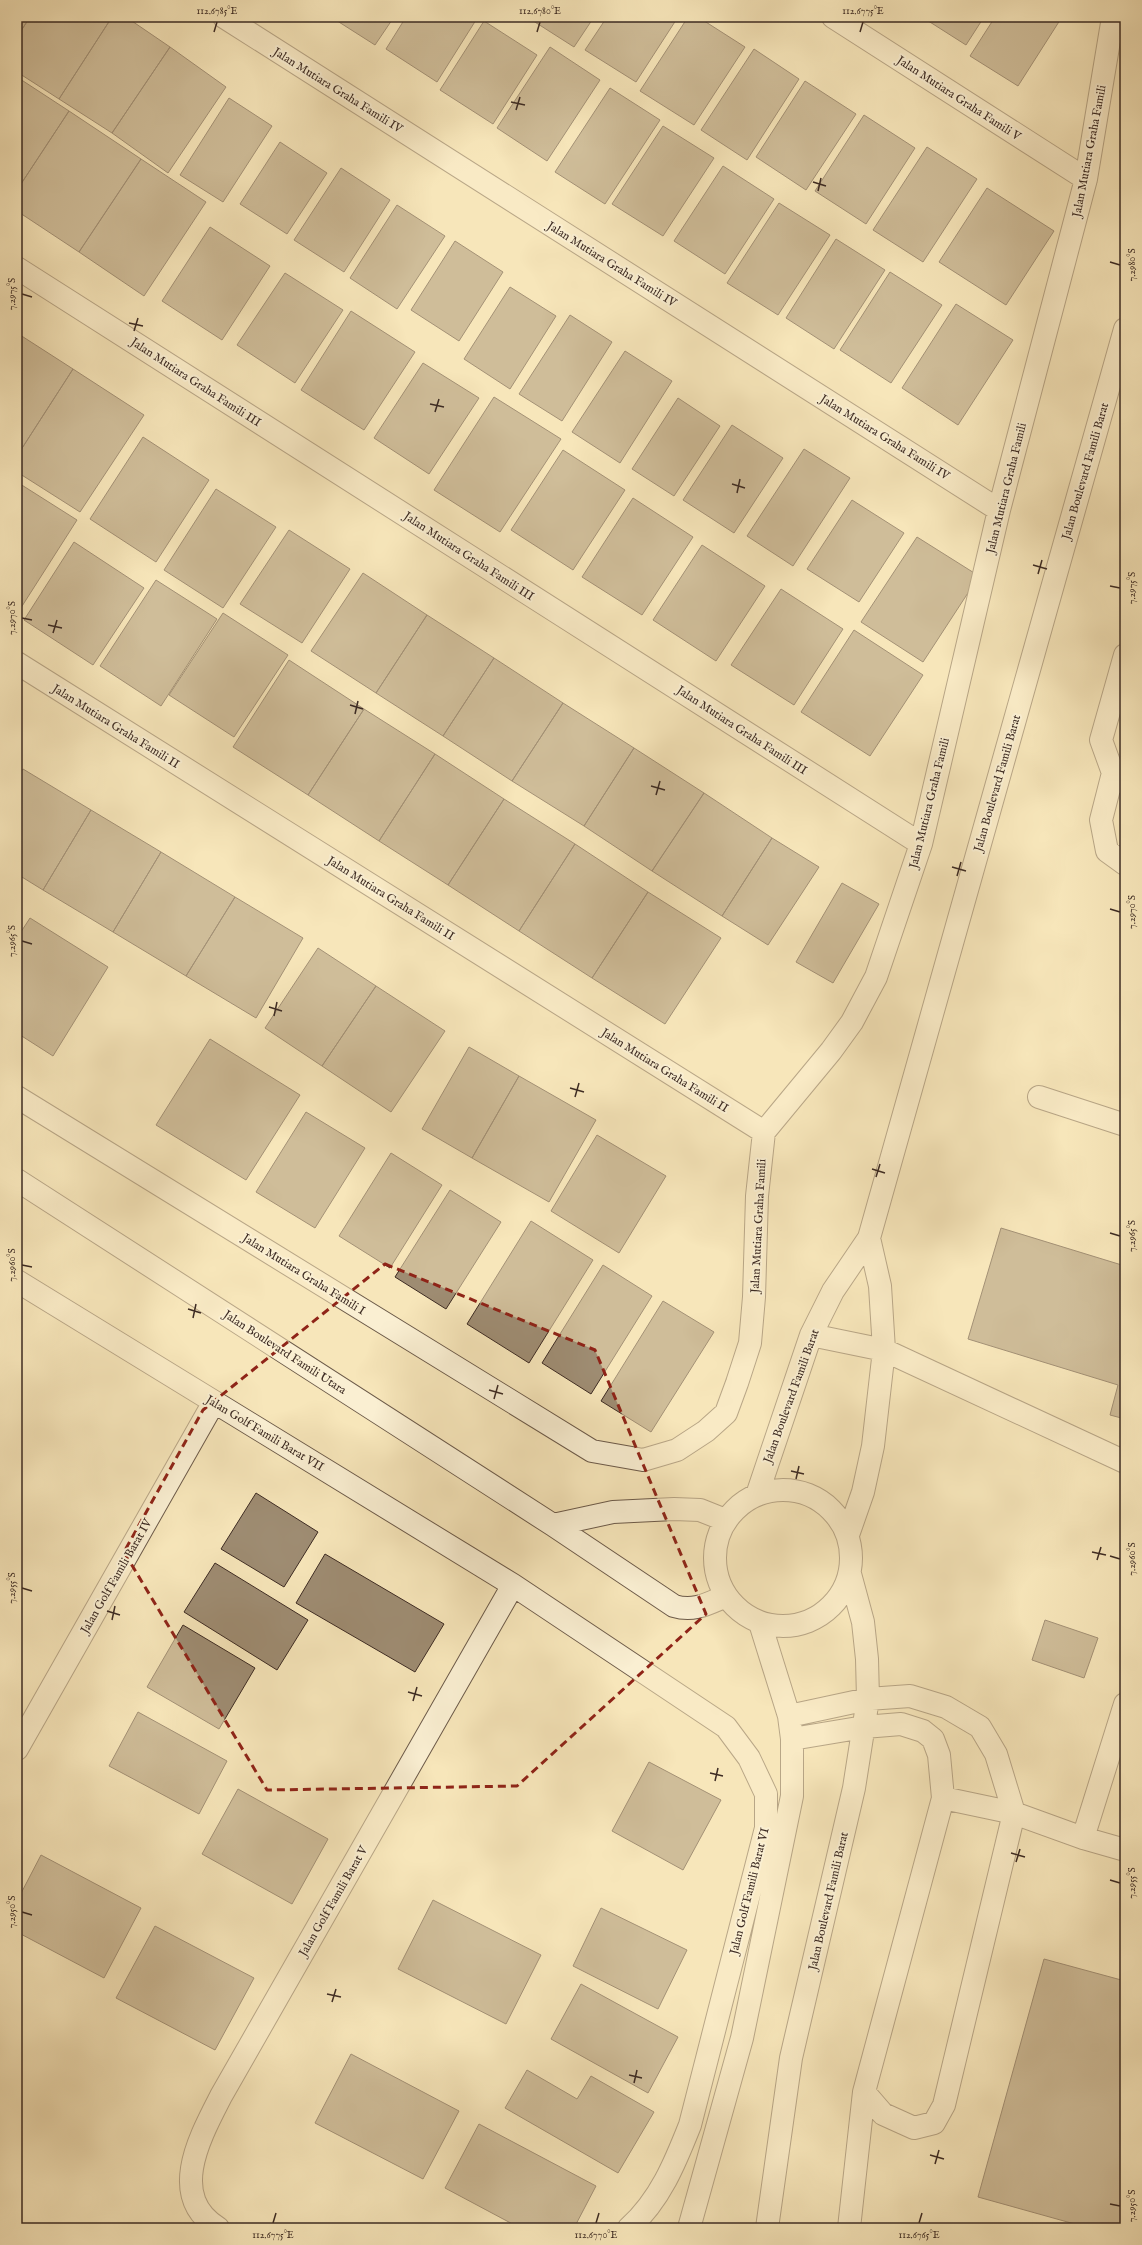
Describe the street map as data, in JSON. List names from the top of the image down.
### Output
{
  "streets": {
    "street": [
      "Jalan Mutiara Graha Famili IV",
      "Jalan Mutiara Graha Famili V",
      "Jalan Mutiara Graha Famili",
      "Jalan Mutiara Graha Famili III",
      "Jalan Boulevard Famili Barat",
      "Jalan Mutiara Graha Famili II",
      "Jalan Mutiara Graha Famili I",
      "Jalan Boulevard Famili Utara",
      "Jalan Golf Famili Barat VII",
      "Jalan Golf Famili Barat IV",
      "Jalan Golf Famili Barat VI",
      "Jalan Golf Famili Barat V"
    ]
  },
  "crossings": [
    ["Jalan Mutiara Graha Famili IV", "Jalan Mutiara Graha Famili"],
    ["Jalan Mutiara Graha Famili V", "Jalan Mutiara Graha Famili"],
    ["Jalan Mutiara Graha Famili", "Jalan Mutiara Graha Famili III"],
    ["Jalan Mutiara Graha Famili", "Jalan Mutiara Graha Famili II"],
    ["Jalan Mutiara Graha Famili", "Jalan Mutiara Graha Famili I"],
    ["Jalan Boulevard Famili Barat", "Jalan Boulevard Famili Utara"],
    ["Jalan Golf Famili Barat VII", "Jalan Golf Famili Barat IV"],
    ["Jalan Golf Famili Barat VII", "Jalan Golf Famili Barat VI"],
    ["Jalan Golf Famili Barat VII", "Jalan Golf Famili Barat V"],
    ["Jalan Golf Famili Barat VI", "Jalan Golf Famili Barat V"]
  ],
  "coordinates": [
    "112.6785°E",
    "112.6780°E",
    "112.6775°E",
    "7.2980°S",
    "7.2975°S",
    "7.2970°S",
    "7.2965°S",
    "7.2960°S",
    "7.2955°S",
    "7.2950°S",
    "112.6770°E",
    "112.6765°E"
  ]
}
